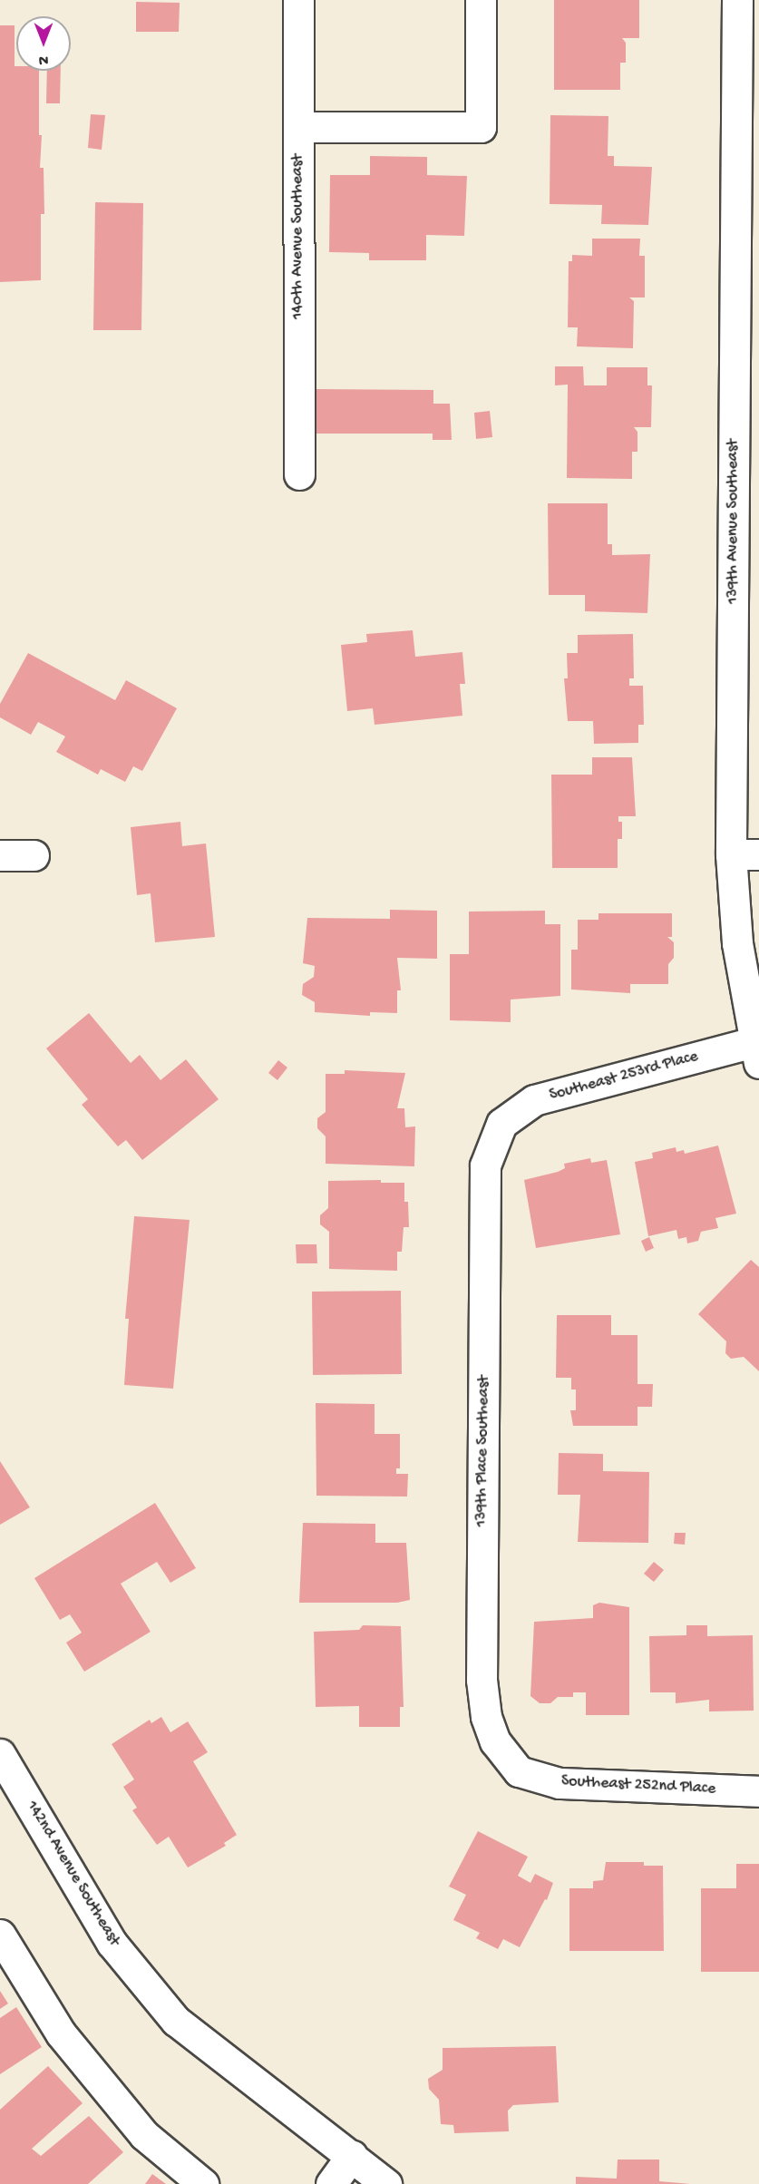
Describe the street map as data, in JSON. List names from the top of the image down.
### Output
{
  "streets": {
    "street": [
      "140th Avenue Southeast",
      "139th Avenue Southeast",
      "Southeast 253rd Place",
      "139th Place Southeast",
      "Southeast 252nd Place",
      "142nd Avenue Southeast"
    ]
  },
  "crossings": [
    ["139th Avenue Southeast", "Southeast 253rd Place"],
    ["Southeast 253rd Place", "139th Place Southeast"],
    ["139th Place Southeast", "Southeast 252nd Place"]
  ],
  "north": "bottom"
}
